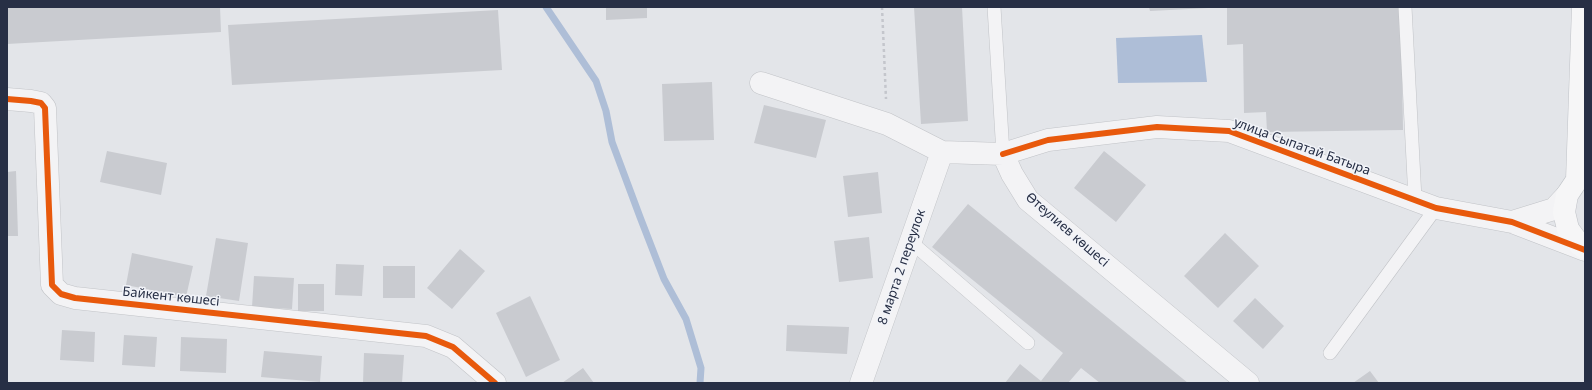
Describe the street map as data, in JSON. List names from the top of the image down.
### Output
{
  "streets": {
    "street": [
      "улица Сыпатай Батыра",
      "Өтеулиев көшесі",
      "8 марта 2 переулок",
      "Байкент көшесі"
    ]
  },
  "crossings": [
    ["улица Сыпатай Батыра", "Өтеулиев көшесі"]
  ]
}
